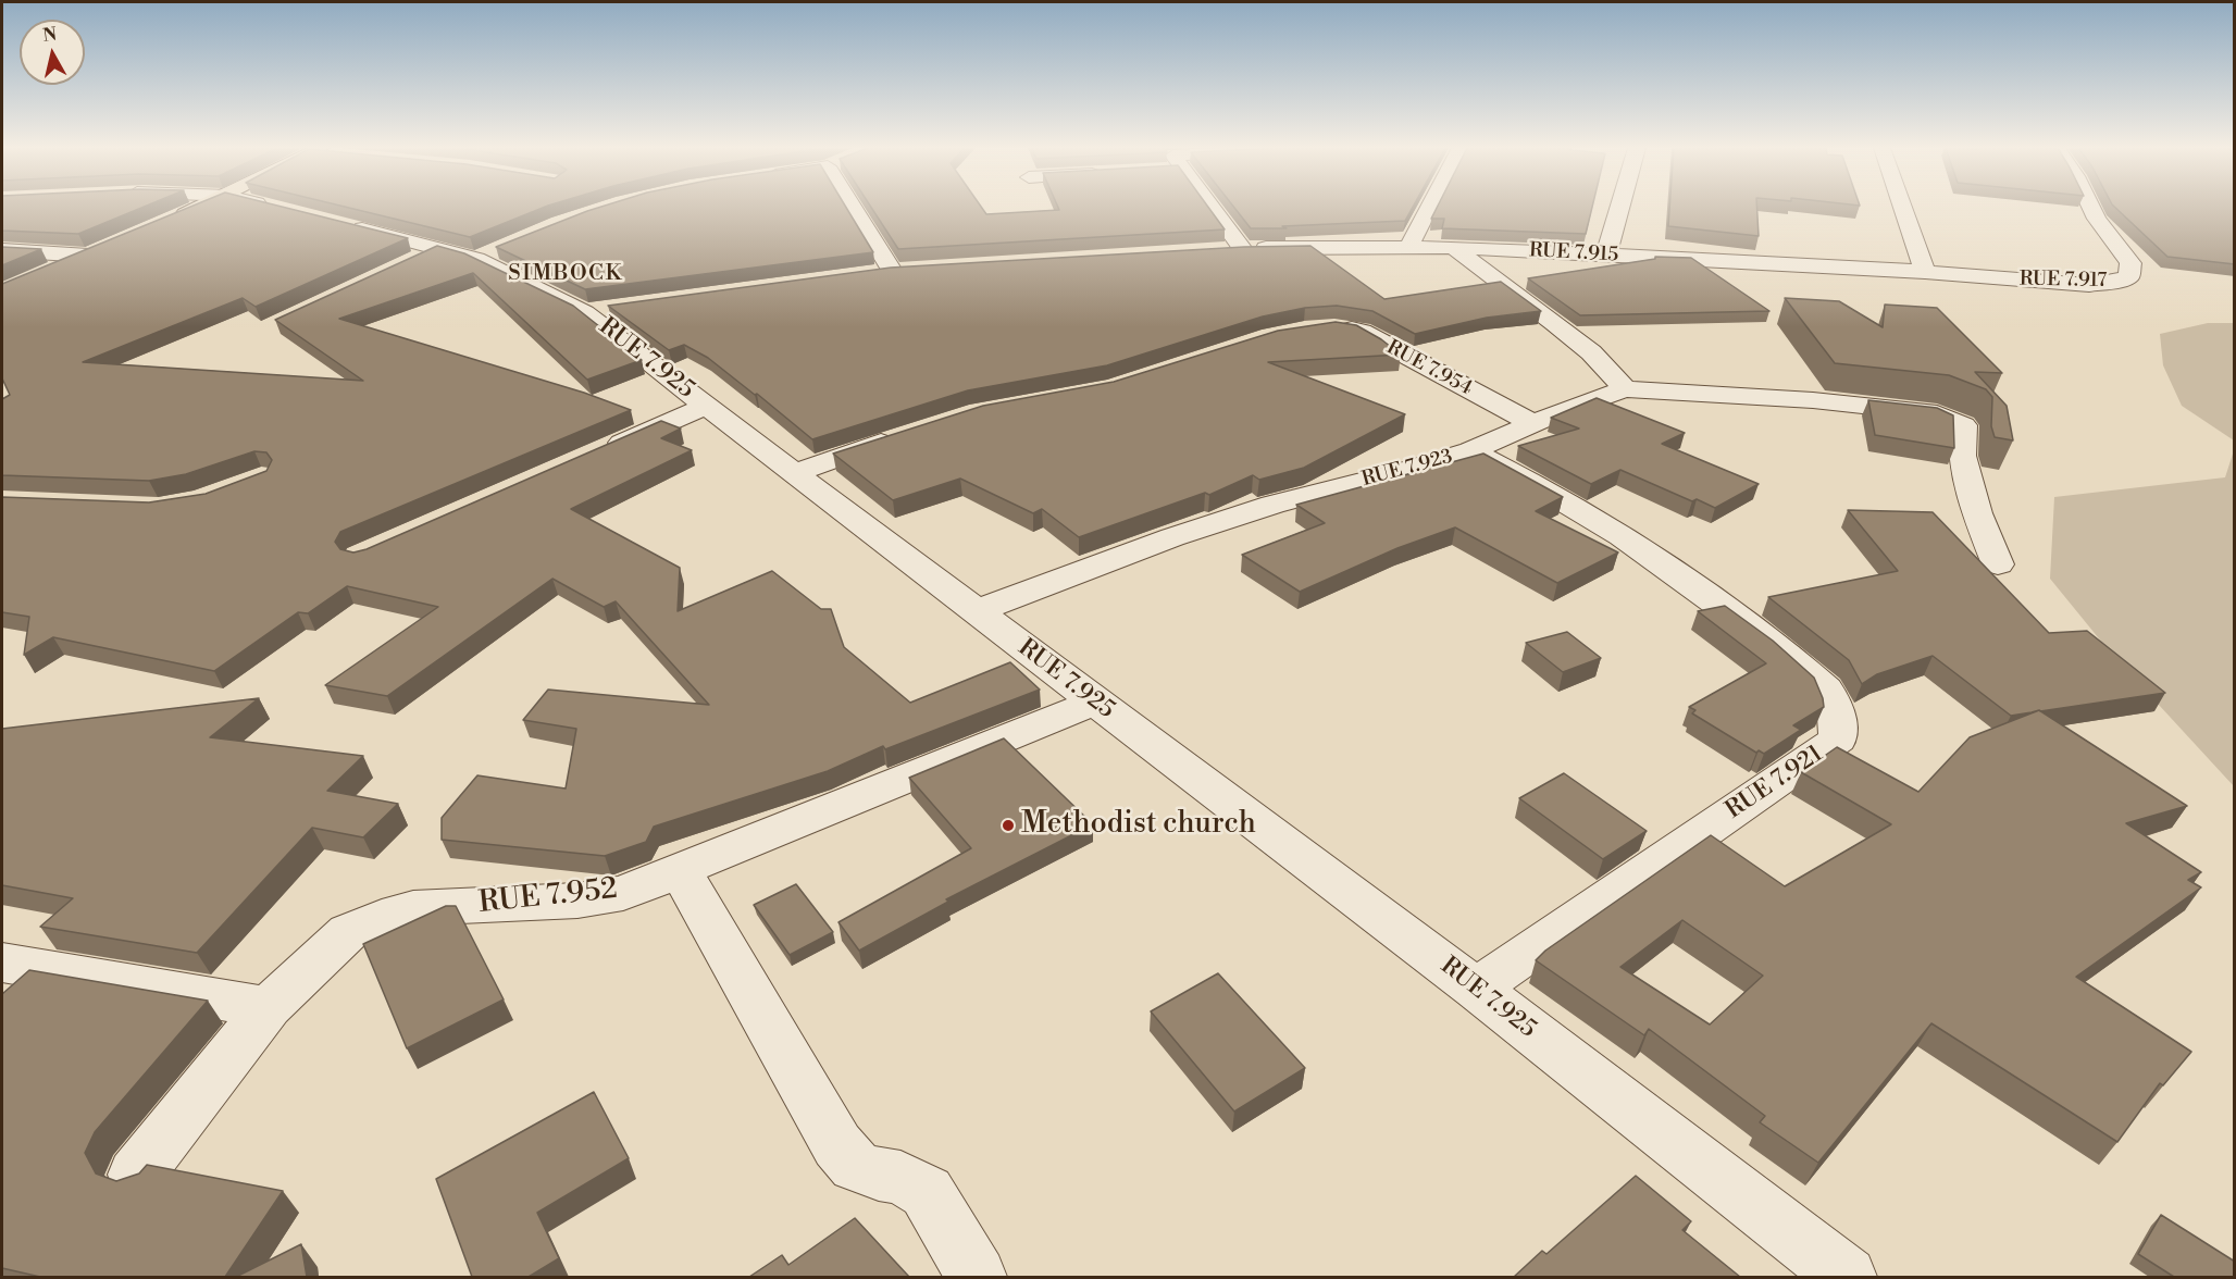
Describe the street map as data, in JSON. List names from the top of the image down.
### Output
{
  "streets": {
    "street": [
      "RUE 7.915",
      "RUE 7.917",
      "RUE 7.925",
      "RUE 7.954",
      "RUE 7.923",
      "RUE 7.921",
      "RUE 7.952"
    ]
  },
  "crossings": [
    ["RUE 7.915", "RUE 7.917"],
    ["RUE 7.925", "RUE 7.923"],
    ["RUE 7.925", "RUE 7.921"],
    ["RUE 7.925", "RUE 7.952"],
    ["RUE 7.954", "RUE 7.923"],
    ["RUE 7.923", "RUE 7.921"]
  ],
  "districts": ["SIMBOCK"],
  "places": ["Methodist church"],
  "north": "top"
}
